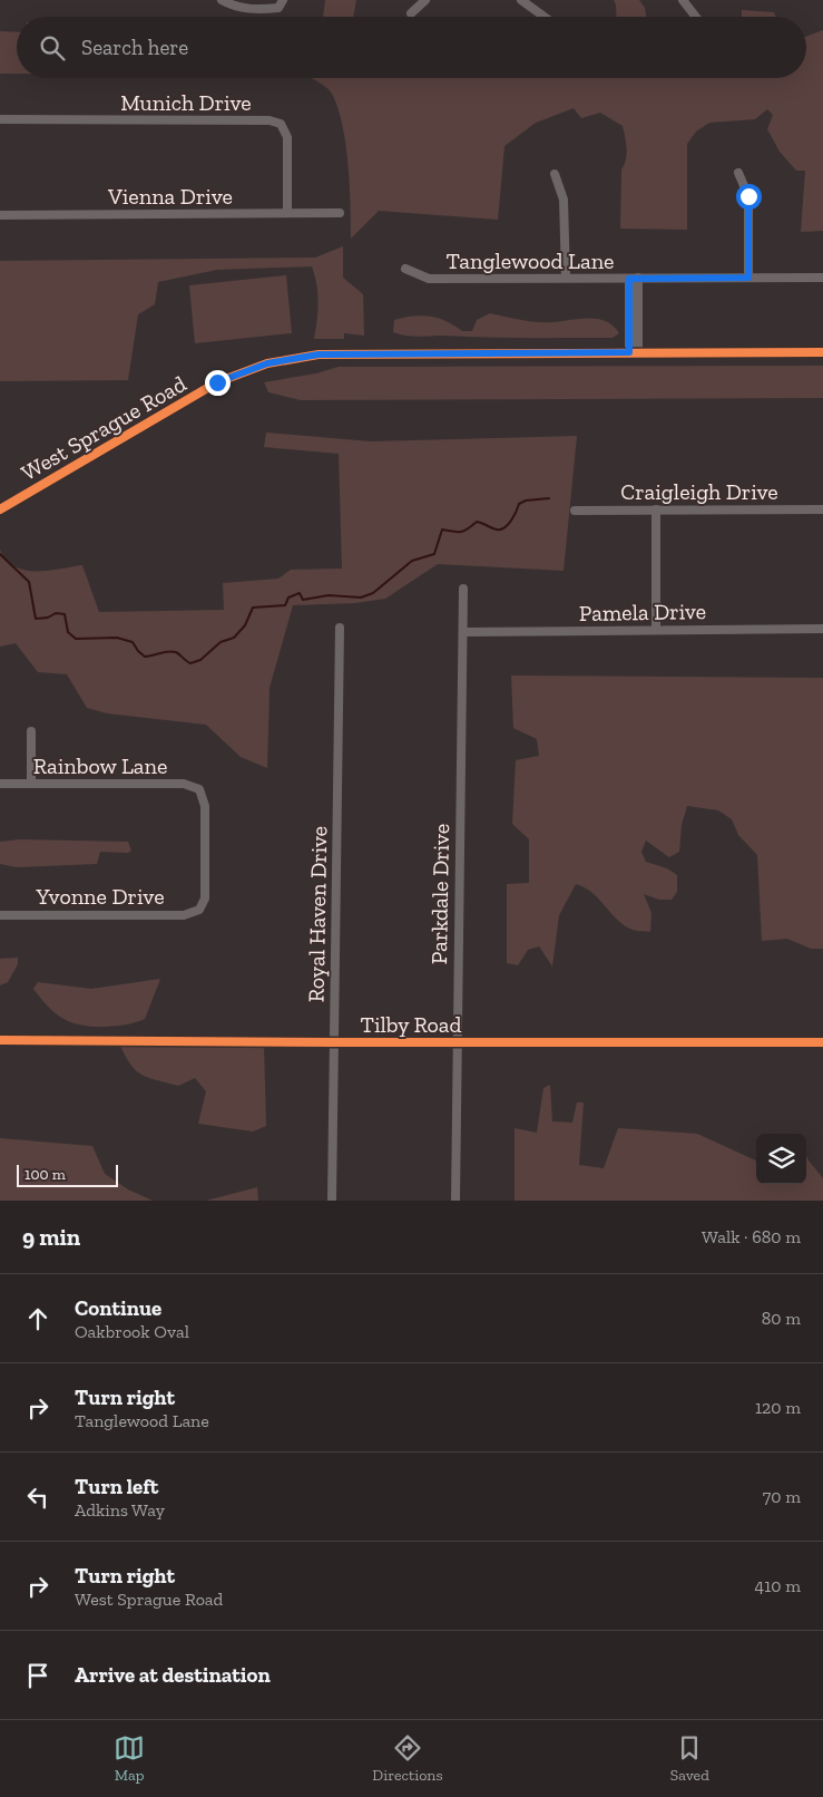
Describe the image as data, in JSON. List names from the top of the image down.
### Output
{
  "streets": {
    "street": [
      "Munich Drive",
      "Vienna Drive",
      "Tanglewood Lane",
      "West Sprague Road",
      "Craigleigh Drive",
      "Pamela Drive",
      "Rainbow Lane",
      "Parkdale Drive",
      "Yvonne Drive",
      "Royal Haven Drive",
      "Tilby Road"
    ]
  },
  "crossings": [
    ["Munich Drive", "Vienna Drive"],
    ["Pamela Drive", "Parkdale Drive"],
    ["Rainbow Lane", "Yvonne Drive"],
    ["Parkdale Drive", "Tilby Road"],
    ["Royal Haven Drive", "Tilby Road"]
  ],
  "scale_bar": "100 m",
  "page": {
    "search": "Search here",
    "scale": "100 m",
    "heading": ["9 min", "Walk · 680 m"],
    "list": [
      ["Continue", "Oakbrook Oval", "80 m"],
      ["Turn right", "Tanglewood Lane", "120 m"],
      ["Turn left", "Adkins Way", "70 m"],
      ["Turn right", "West Sprague Road", "410 m"],
      "Arrive at destination"
    ],
    "nav": ["Map", "Directions", "Saved"]
  }
}
